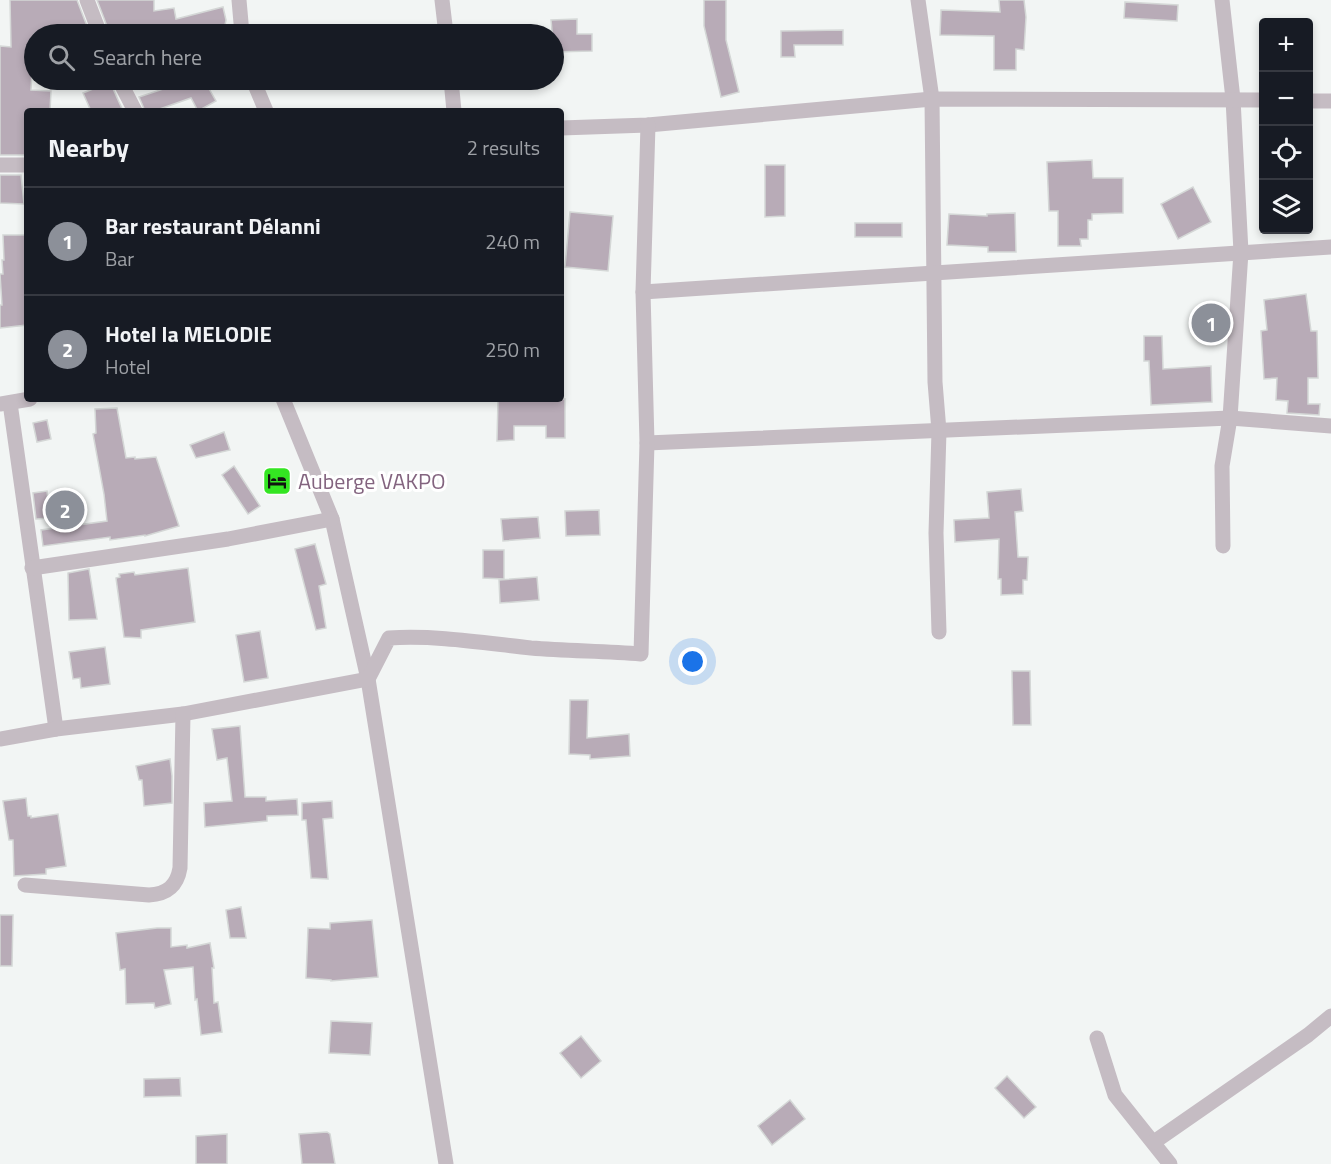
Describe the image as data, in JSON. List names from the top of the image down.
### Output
{
  "places": {
    "hotel": ["Auberge VAKPO"]
  },
  "page": {
    "map_buttons": ["+", "−"],
    "search": "Search here",
    "heading": ["Nearby", "2 results"],
    "list": [
      {
        "mark": "1",
        "name": "Bar restaurant Délanni",
        "note": "Bar",
        "value": "240 m"
      },
      {
        "mark": "2",
        "name": "Hotel la MELODIE",
        "note": "Hotel",
        "value": "250 m"
      }
    ],
    "pins": ["1", "2"]
  }
}
